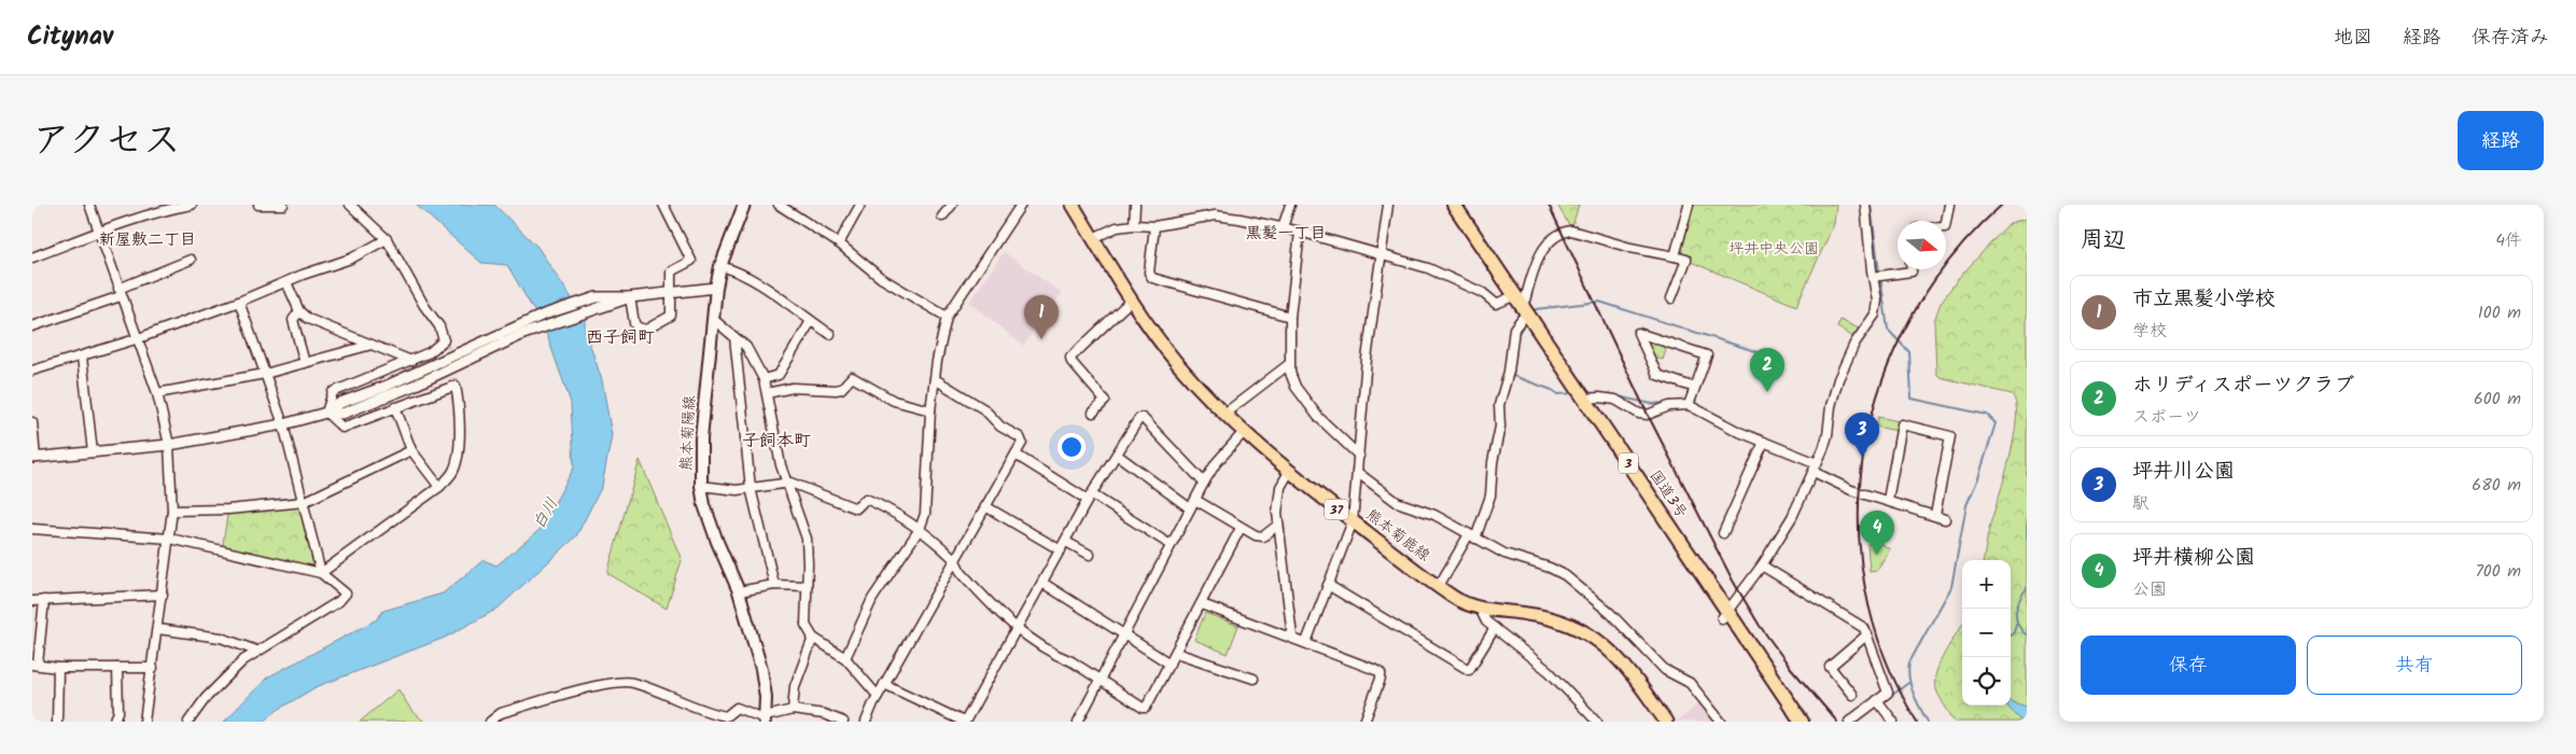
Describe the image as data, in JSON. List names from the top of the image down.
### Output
{
  "streets": {
    "highway": ["3", "国道3号"],
    "main road": ["熊本菊陽線", "37", "熊本菊鹿線"]
  },
  "districts": [
    "黒髪一丁目",
    "新屋敷二丁目",
    "西子飼町",
    "子飼本町"
  ],
  "water": ["白川"],
  "parks": ["坪井中央公園"],
  "north": "right",
  "page": {
    "header": "Citynav",
    "nav": ["地図", "経路", "保存済み"],
    "title": "アクセス",
    "buttons": [
      "経路",
      ["保存", "共有"]
    ],
    "heading": ["周辺", "4件"],
    "list": [
      {
        "mark": "1",
        "name": "市立黒髪小学校",
        "note": "学校",
        "value": "100 m"
      },
      {
        "mark": "2",
        "name": "ホリディスポーツクラブ",
        "note": "スポーツ",
        "value": "600 m"
      },
      {
        "mark": "3",
        "name": "坪井川公園",
        "note": "駅",
        "value": "680 m"
      },
      {
        "mark": "4",
        "name": "坪井横柳公園",
        "note": "公園",
        "value": "700 m"
      }
    ],
    "pins": [
      "1",
      "2",
      "3",
      "4"
    ],
    "map_buttons": ["+", "−"]
  }
}
